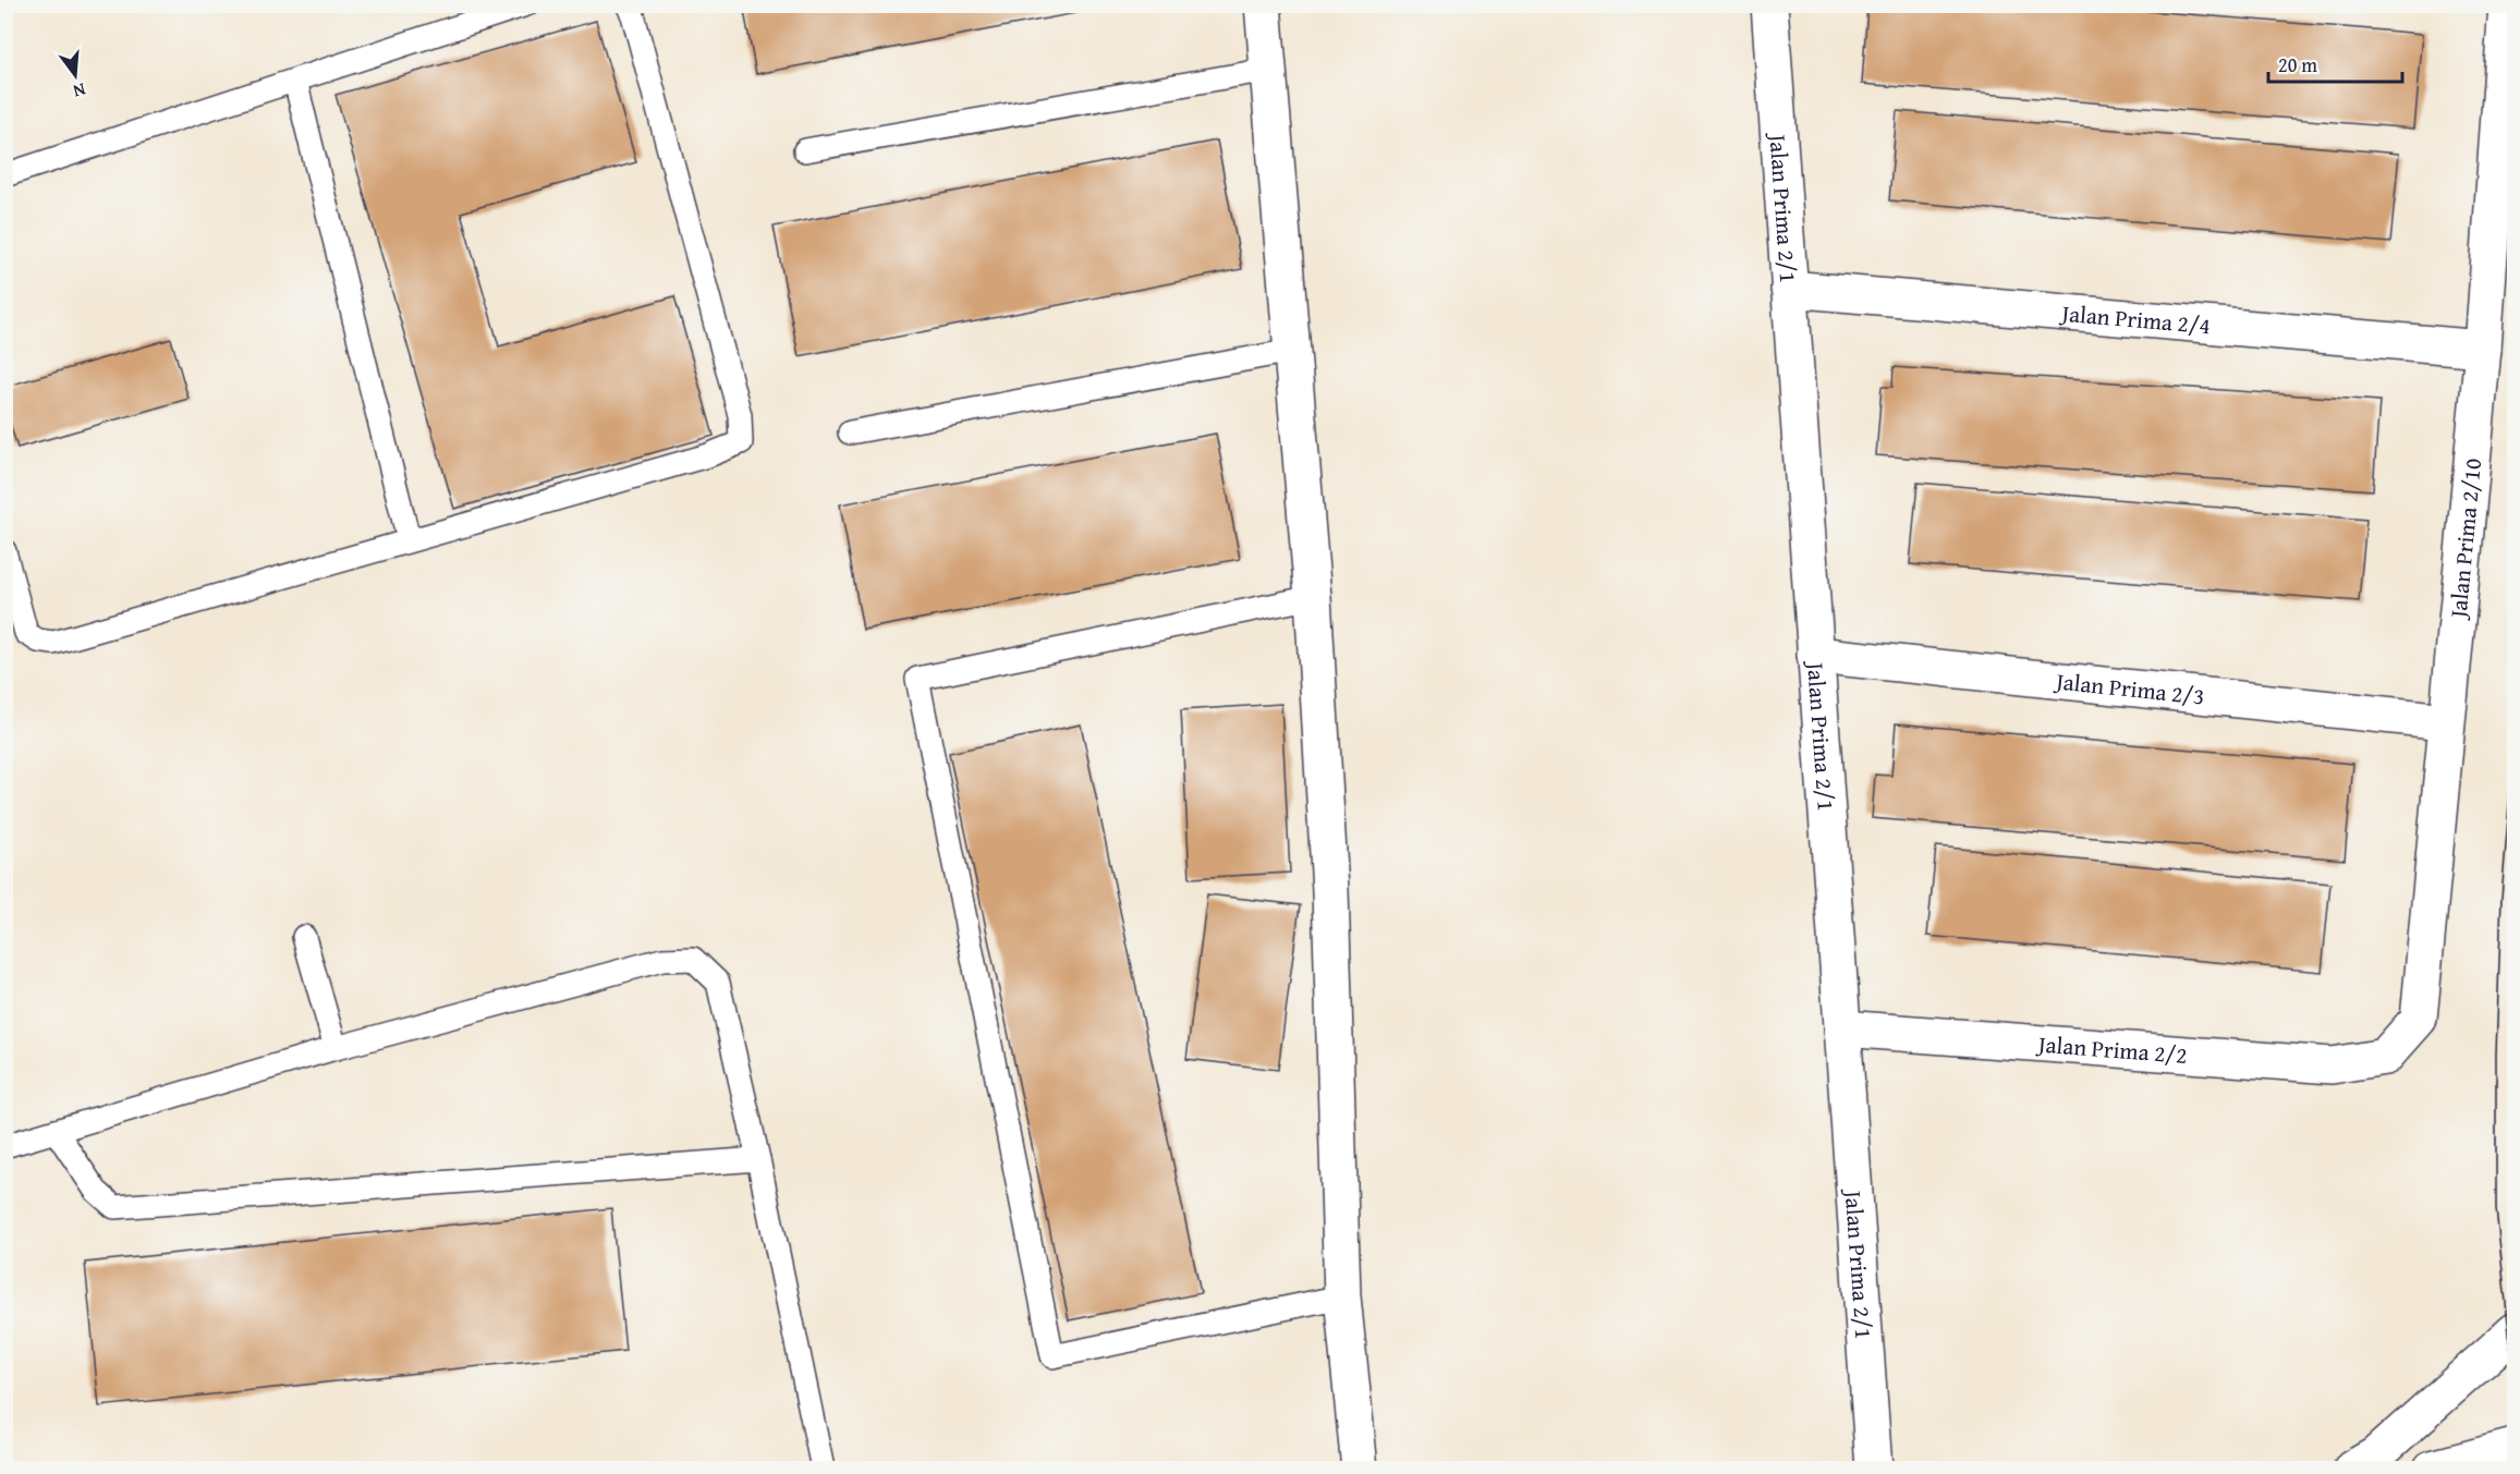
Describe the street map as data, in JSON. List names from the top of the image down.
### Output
{
  "streets": {
    "street": [
      "Jalan Prima 2/1",
      "Jalan Prima 2/4",
      "Jalan Prima 2/10",
      "Jalan Prima 2/3",
      "Jalan Prima 2/2"
    ]
  },
  "crossings": [
    ["Jalan Prima 2/1", "Jalan Prima 2/4"],
    ["Jalan Prima 2/1", "Jalan Prima 2/3"],
    ["Jalan Prima 2/1", "Jalan Prima 2/2"],
    ["Jalan Prima 2/4", "Jalan Prima 2/10"],
    ["Jalan Prima 2/10", "Jalan Prima 2/3"],
    ["Jalan Prima 2/10", "Jalan Prima 2/2"]
  ],
  "scale_bar": "20 m",
  "north": "bottom"
}
